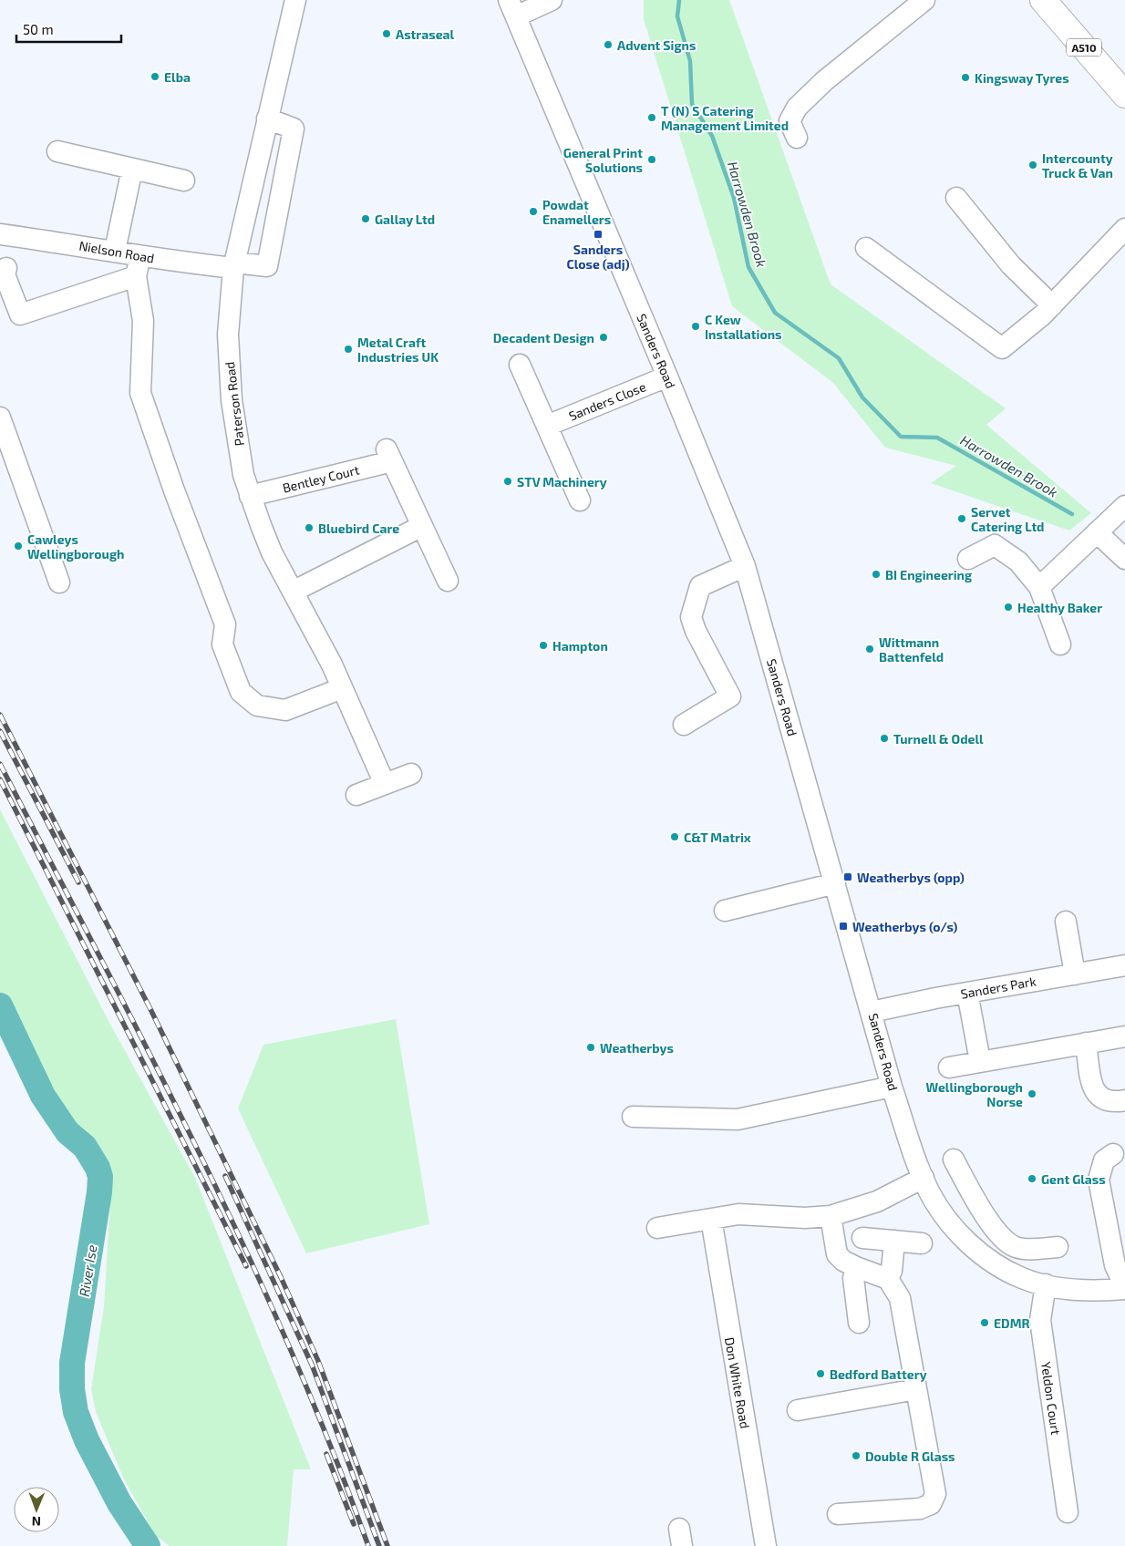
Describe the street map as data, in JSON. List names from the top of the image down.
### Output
{
  "streets": {
    "main road": ["A510"],
    "street": [
      "Nielson Road",
      "Sanders Road",
      "Sanders Close",
      "Paterson Road",
      "Bentley Court",
      "Sanders Park",
      "Don White Road",
      "Yeldon Court"
    ]
  },
  "crossings": [
    ["Nielson Road", "Paterson Road"],
    ["Sanders Road", "Sanders Close"],
    ["Sanders Road", "Sanders Park"],
    ["Sanders Road", "Yeldon Court"],
    ["Paterson Road", "Bentley Court"]
  ],
  "water": ["Harrowden Brook", "River Ise"],
  "places": {
    "other": [
      "Astraseal",
      "Advent Signs",
      "Elba",
      "Kingsway Tyres",
      "T (N) S Catering Management Limited",
      "General Print Solutions",
      "Intercounty Truck & Van",
      "Powdat Enamellers",
      "Gallay Ltd",
      "C Kew Installations",
      "Decadent Design",
      "Metal Craft Industries UK",
      "STV Machinery",
      "Servet Catering Ltd",
      "Bluebird Care",
      "Cawleys Wellingborough",
      "BI Engineering",
      "Healthy Baker",
      "Hampton",
      "Wittmann Battenfeld",
      "Turnell & Odell",
      "C&T Matrix",
      "Weatherbys",
      "Wellingborough Norse",
      "Gent Glass",
      "EDMR",
      "Bedford Battery",
      "Double R Glass"
    ],
    "transit": ["Sanders Close (adj)", "Weatherbys (opp)", "Weatherbys (o/s)"]
  },
  "scale_bar": "50 m",
  "north": "bottom"
}
